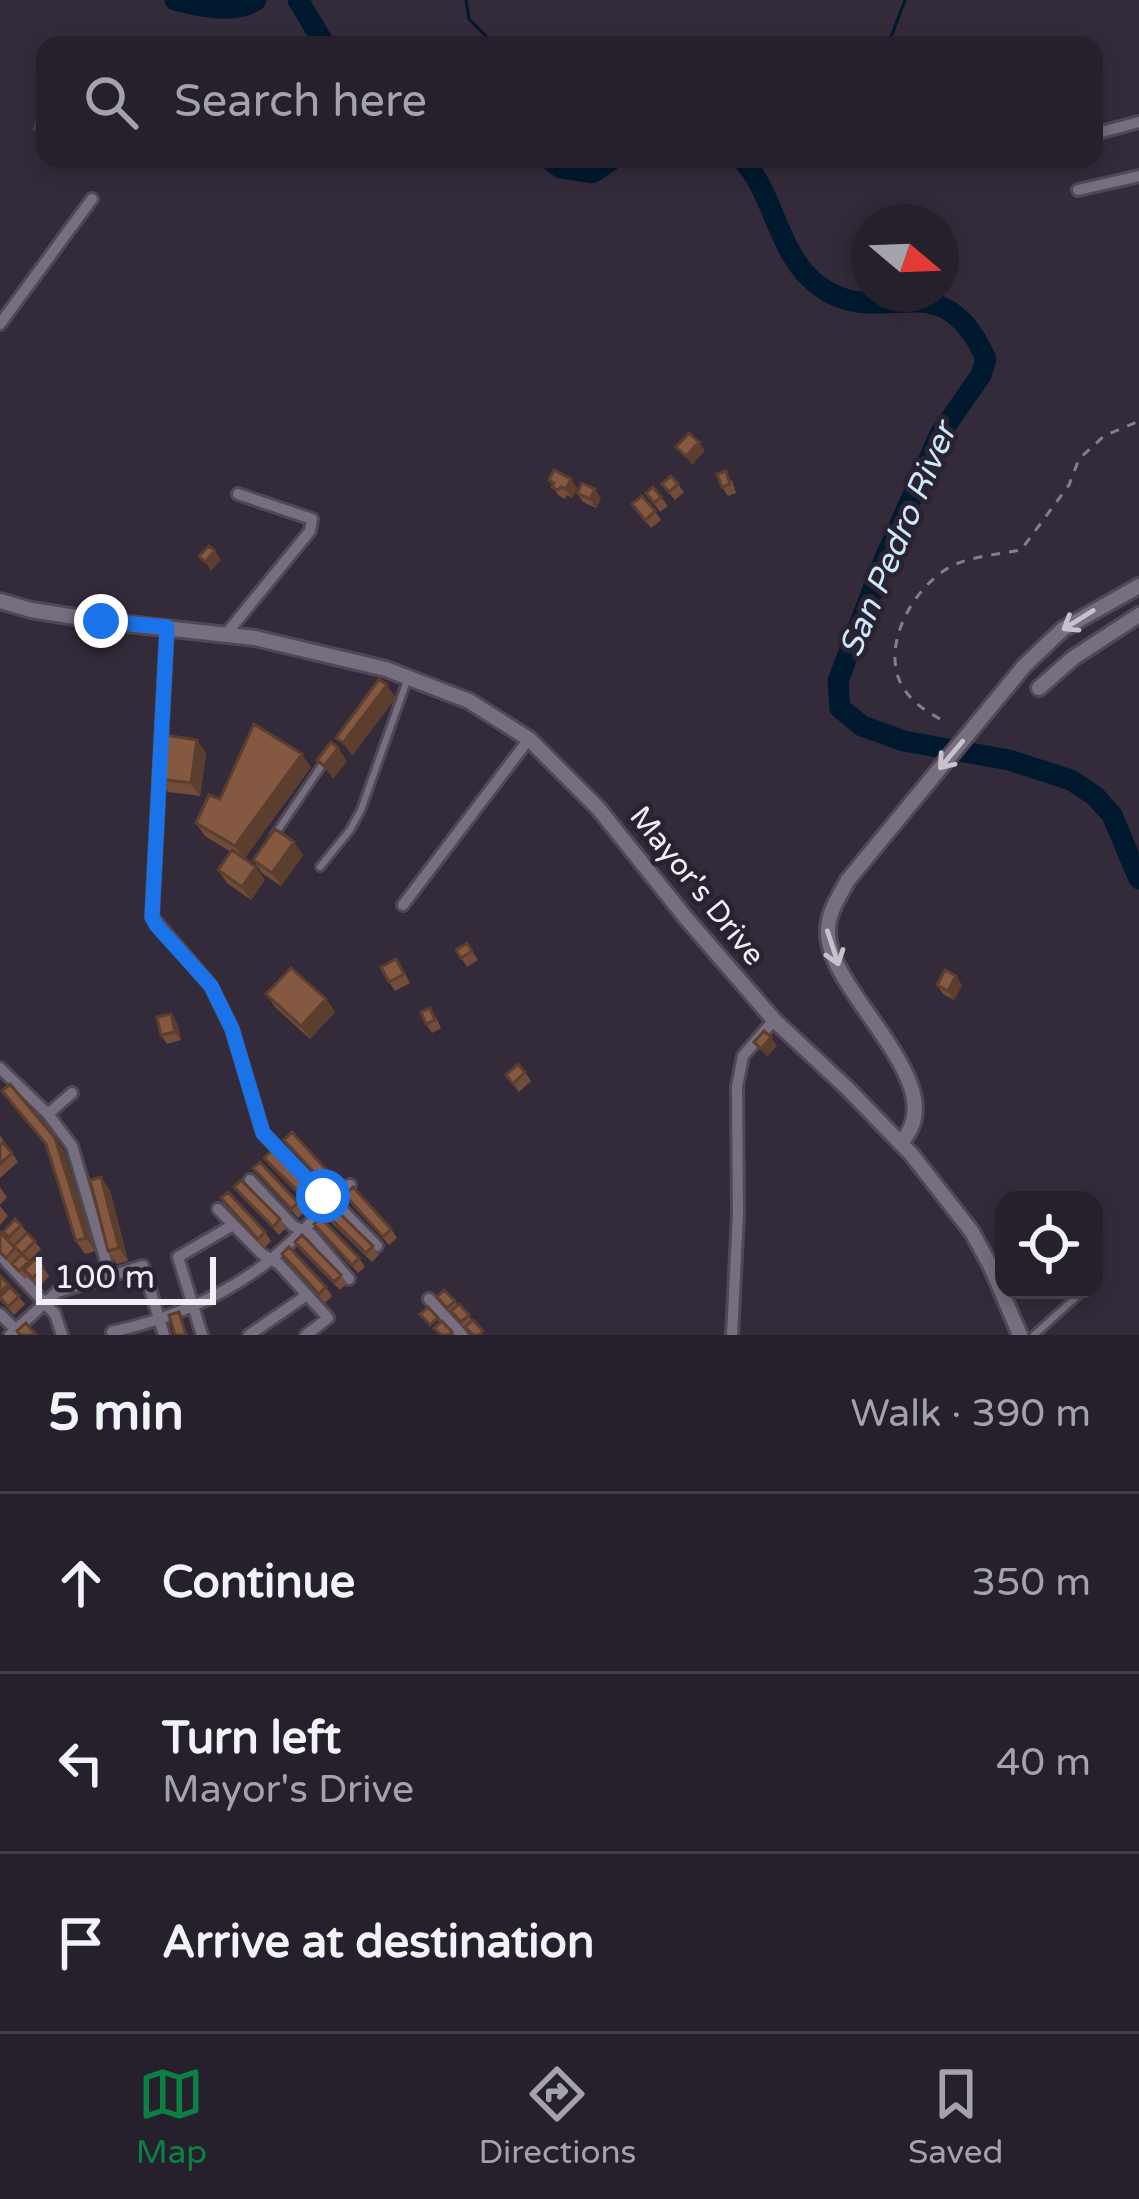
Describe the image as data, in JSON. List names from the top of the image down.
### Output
{
  "streets": {
    "street": ["Mayor's Drive"]
  },
  "water": ["San Pedro River"],
  "scale_bar": "100 m",
  "north": "right",
  "page": {
    "search": "Search here",
    "scale": "100 m",
    "heading": ["5 min", "Walk · 390 m"],
    "list": [
      ["Continue", "350 m"],
      ["Turn left", "Mayor's Drive", "40 m"],
      "Arrive at destination"
    ],
    "nav": ["Map", "Directions", "Saved"]
  }
}
